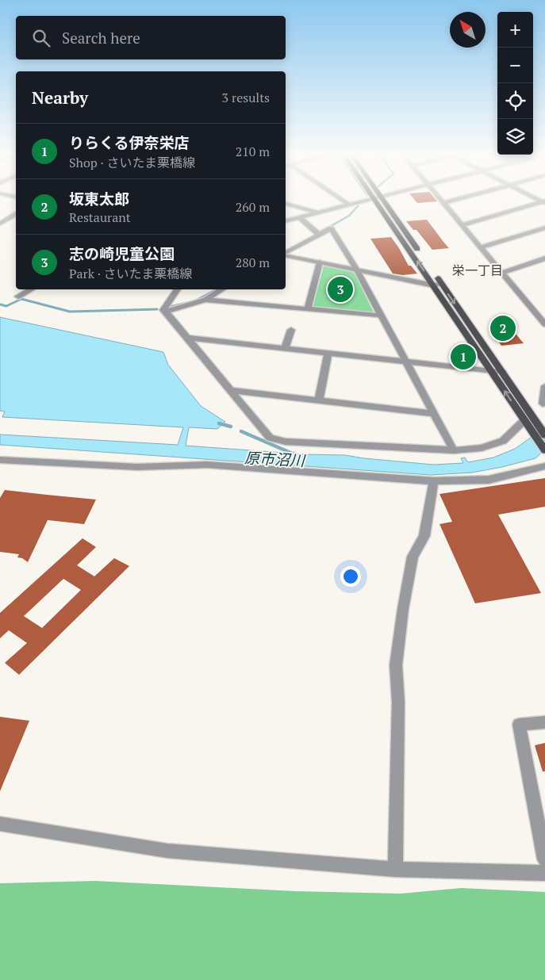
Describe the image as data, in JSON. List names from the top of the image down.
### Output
{
  "districts": ["栄一丁目"],
  "water": ["原市沼川"],
  "north": "top left",
  "page": {
    "map_buttons": ["+", "−"],
    "search": "Search here",
    "heading": ["Nearby", "3 results"],
    "list": [
      {
        "mark": "1",
        "name": "りらくる伊奈栄店",
        "note": "Shop · さいたま栗橋線",
        "value": "210 m"
      },
      {
        "mark": "2",
        "name": "坂東太郎",
        "note": "Restaurant",
        "value": "260 m"
      },
      {
        "mark": "3",
        "name": "志の崎児童公園",
        "note": "Park · さいたま栗橋線",
        "value": "280 m"
      }
    ],
    "pins": ["3", "2", "1"]
  }
}
